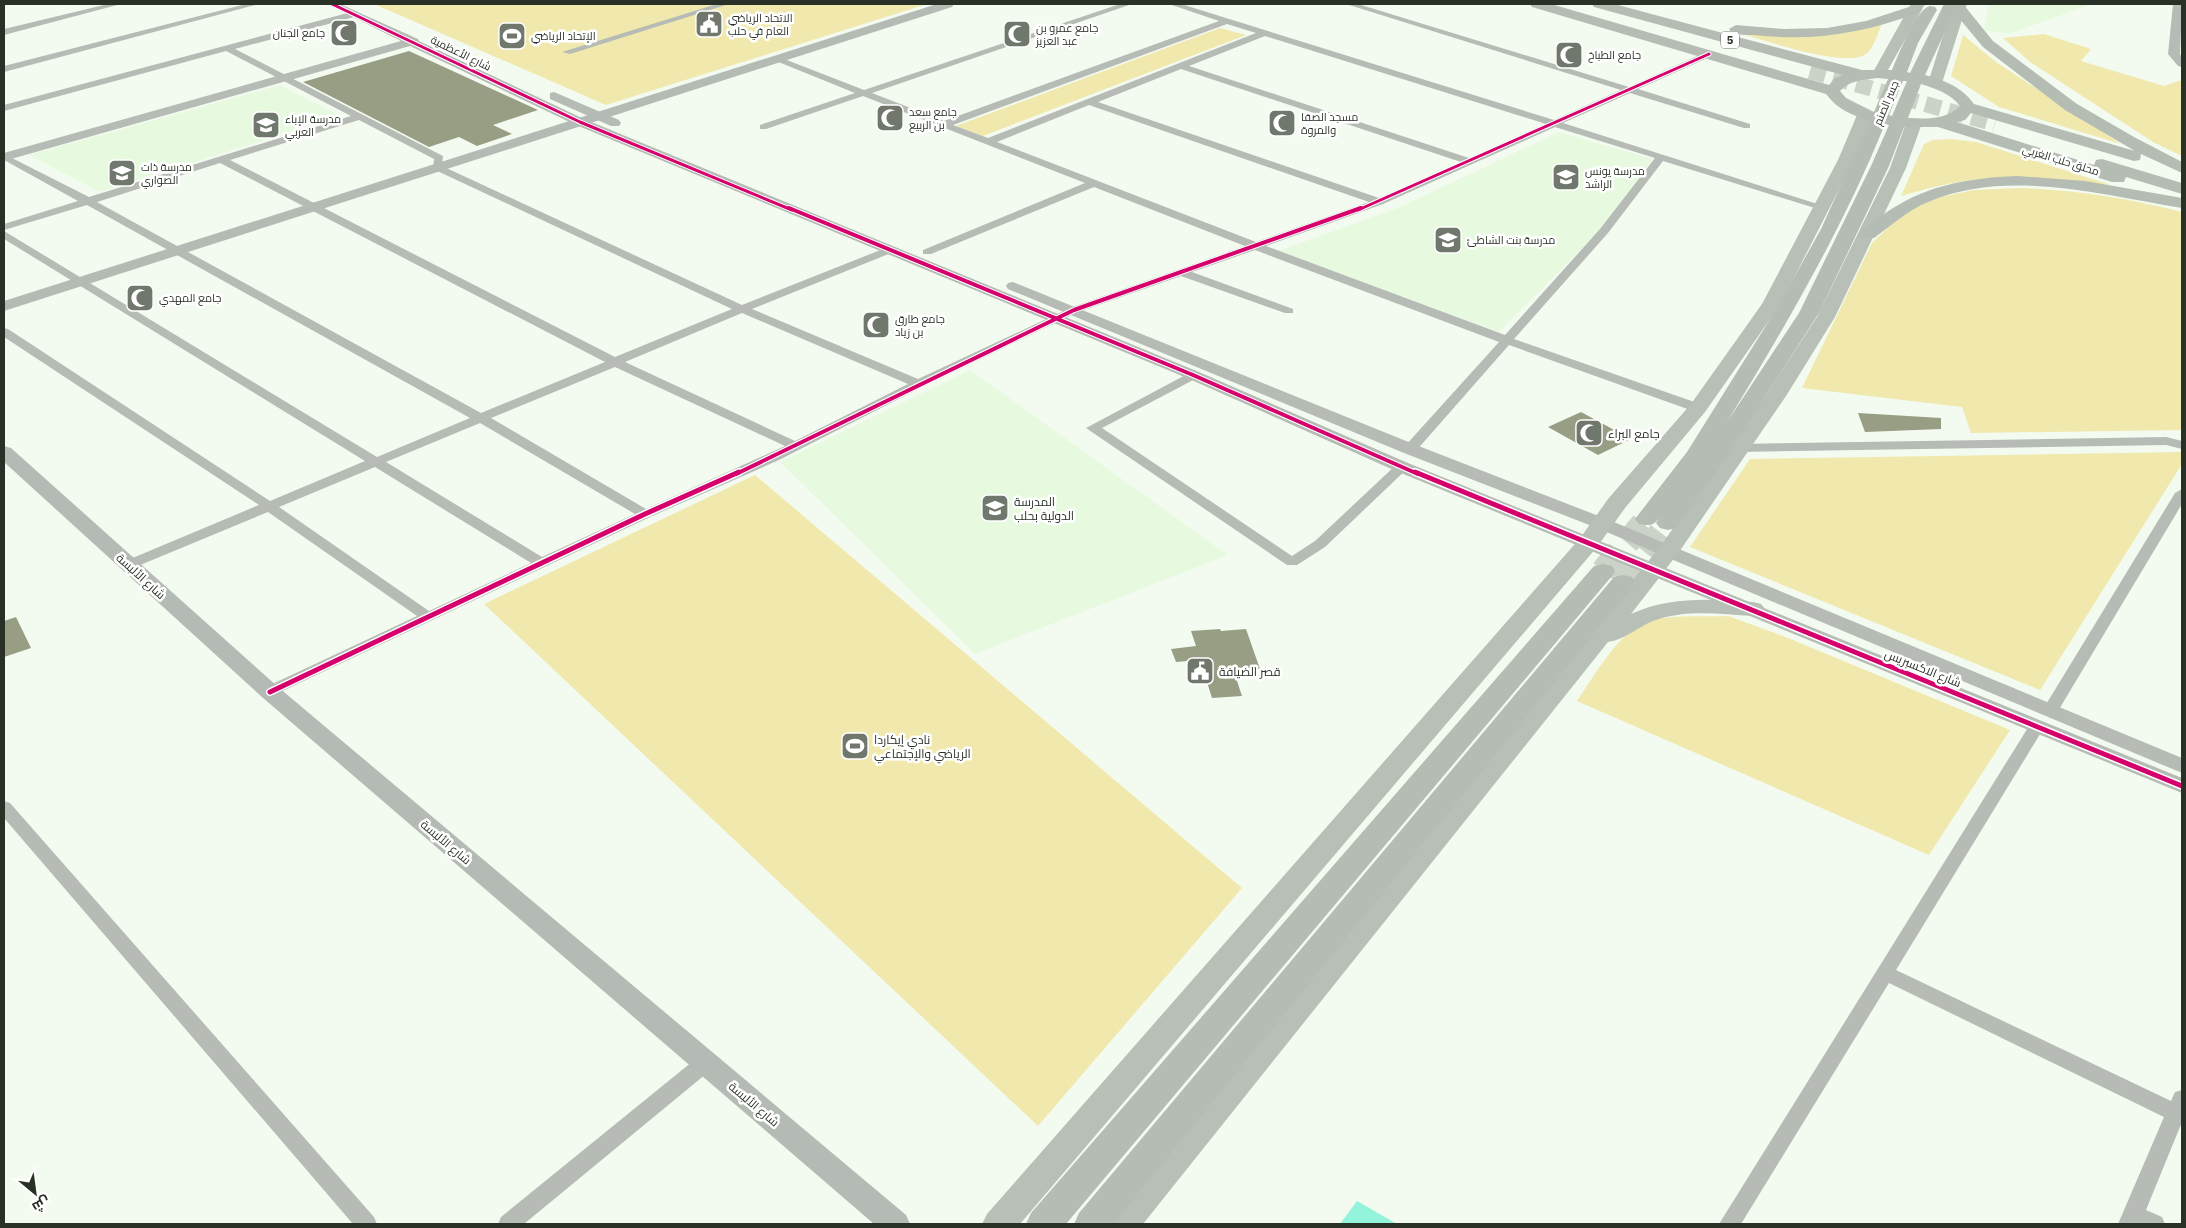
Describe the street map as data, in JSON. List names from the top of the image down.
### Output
{
  "streets": {
    "highway": ["5", "جسر الصنم", "محلق حلب الغربي"],
    "main road": ["شارع الألبسة"],
    "street": ["شارع الأعظمية", "شارع الاكسبريس"]
  },
  "places": {
    "public building": ["الاتحاد الرياضي العام في حلب", "قصر الضيافة"],
    "mosque": [
      "جامع الجنان",
      "جامع عمرو بن عبد العزيز",
      "جامع الطباخ",
      "جامع سعد بن الربيع",
      "مسجد الصفا والمروة",
      "جامع المهدي",
      "جامع طارق بن زياد",
      "جامع البراء"
    ],
    "sports": ["الإتحاد الرياضي", "نادي إيكاردا الرياضي والإجتماعي"],
    "school or university": [
      "مدرسة الإباء العربي",
      "مدرسة ذات الصواري",
      "مدرسة يونس الراشد",
      "مدرسة بنت الشاطئ",
      "المدرسة الدولية بحلب"
    ]
  },
  "north": "bottom right"
}
